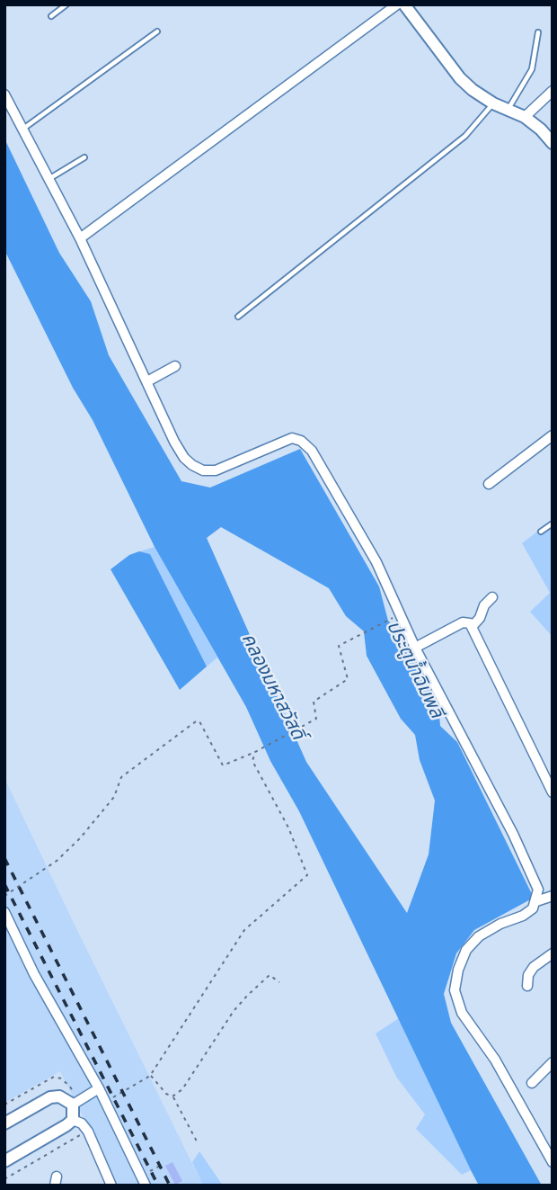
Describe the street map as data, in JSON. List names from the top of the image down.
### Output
{
  "water": ["ประตูน้ำฉิมพลี", "คลองมหาสวัสดิ์"]
}
